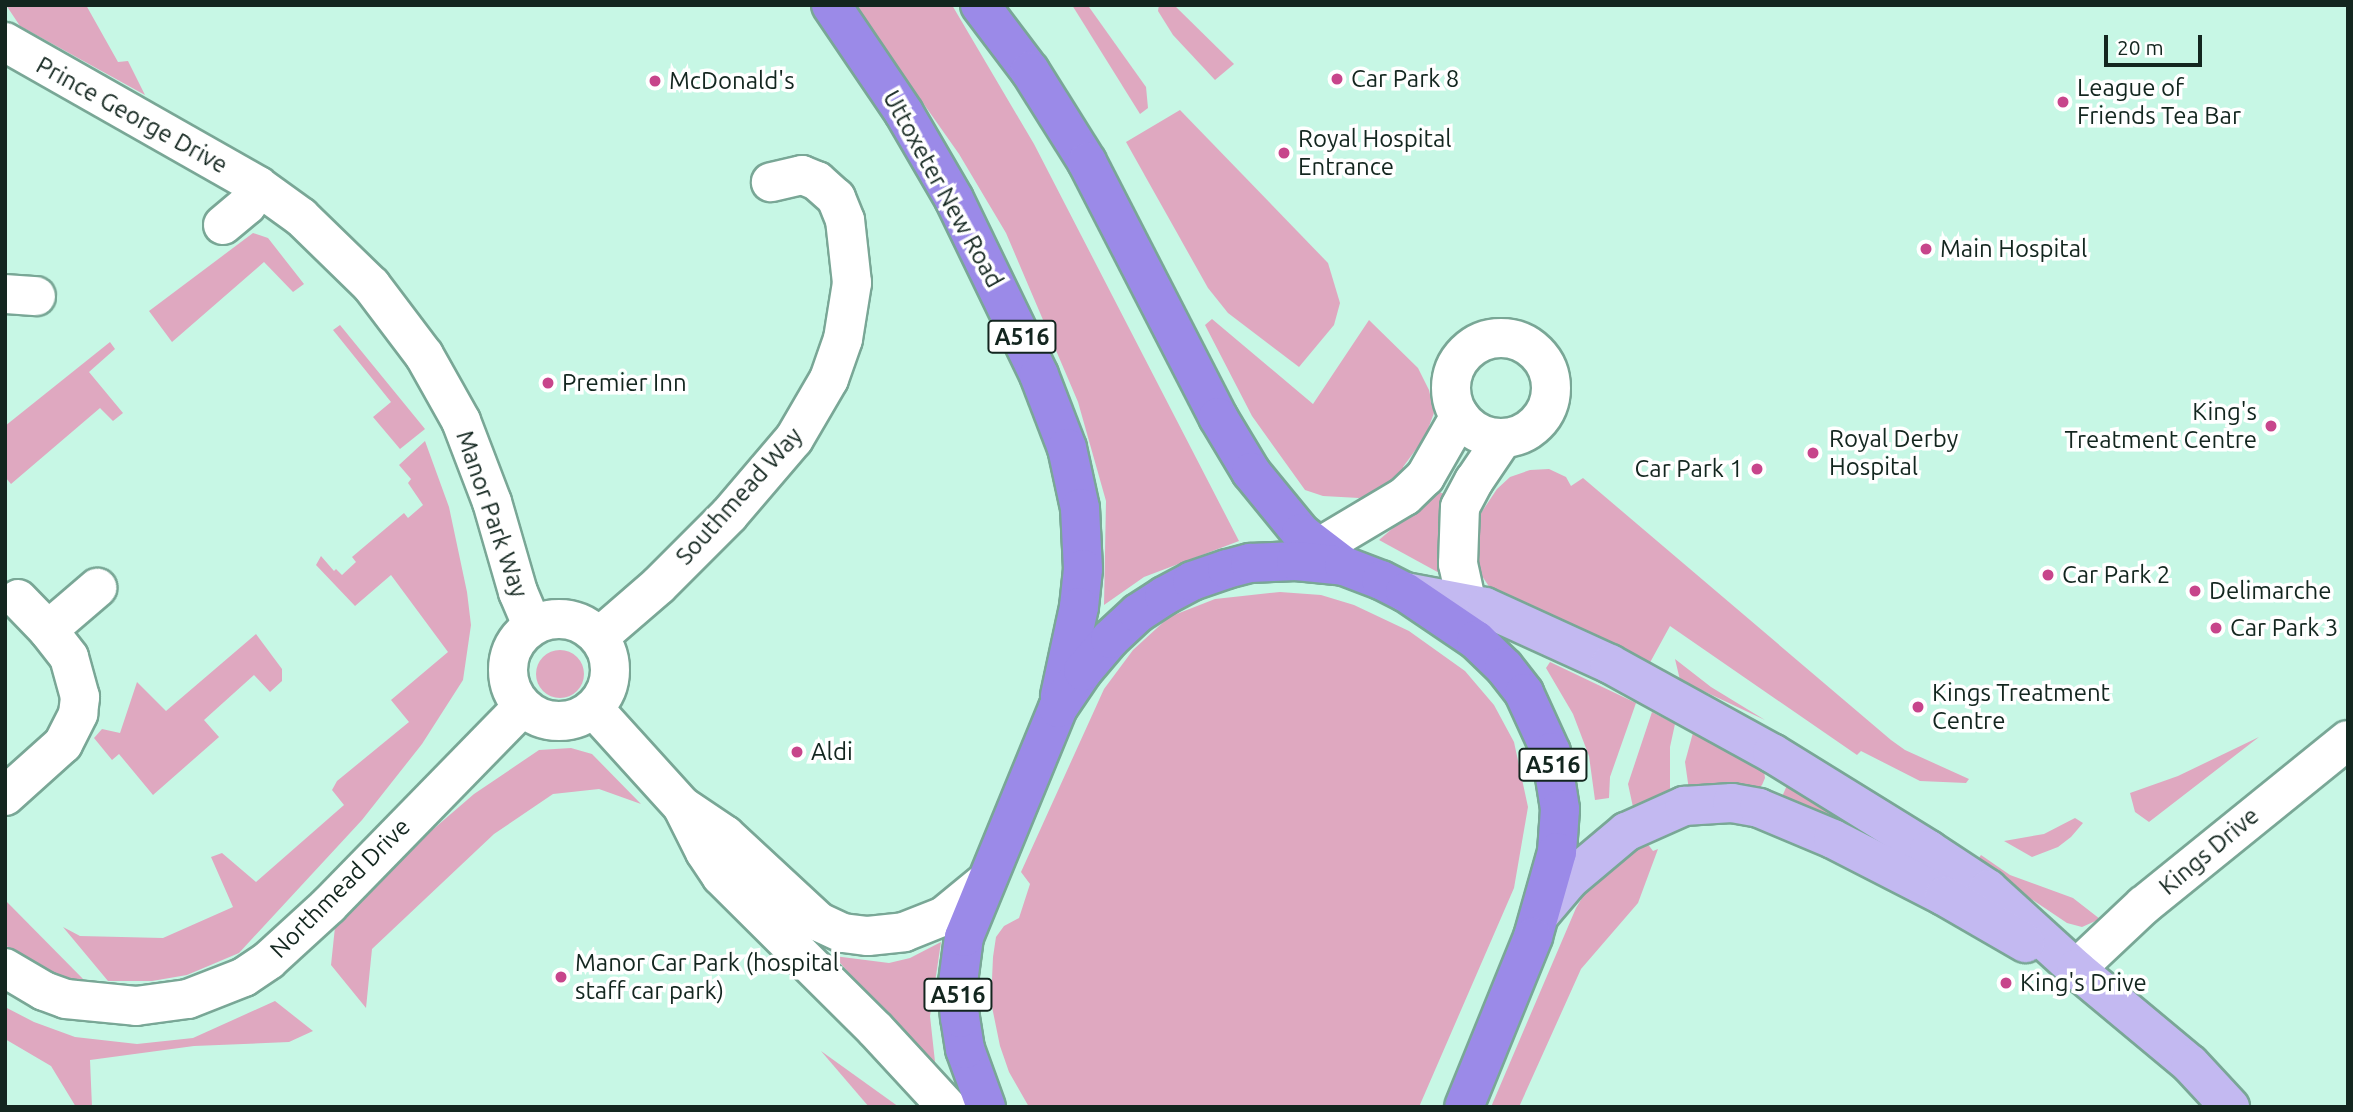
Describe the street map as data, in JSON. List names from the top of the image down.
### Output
{
  "streets": {
    "highway": ["Uttoxeter New Road", "A516"],
    "street": [
      "Prince George Drive",
      "Southmead Way",
      "Manor Park Way",
      "Kings Drive",
      "Northmead Drive"
    ]
  },
  "crossings": [
    ["Prince George Drive", "Manor Park Way"],
    ["Uttoxeter New Road", "A516"],
    ["Southmead Way", "Manor Park Way"],
    ["Southmead Way", "Northmead Drive"],
    ["Manor Park Way", "Northmead Drive"]
  ],
  "places": [
    "Car Park 8",
    "McDonald's",
    "League of Friends Tea Bar",
    "Royal Hospital Entrance",
    "Main Hospital",
    "Premier Inn",
    "King's Treatment Centre",
    "Royal Derby Hospital",
    "Car Park 1",
    "Car Park 2",
    "Delimarche",
    "Car Park 3",
    "Kings Treatment Centre",
    "Aldi",
    "Manor Car Park (hospital staff car park)",
    "King's Drive"
  ],
  "scale_bar": "20 m"
}
